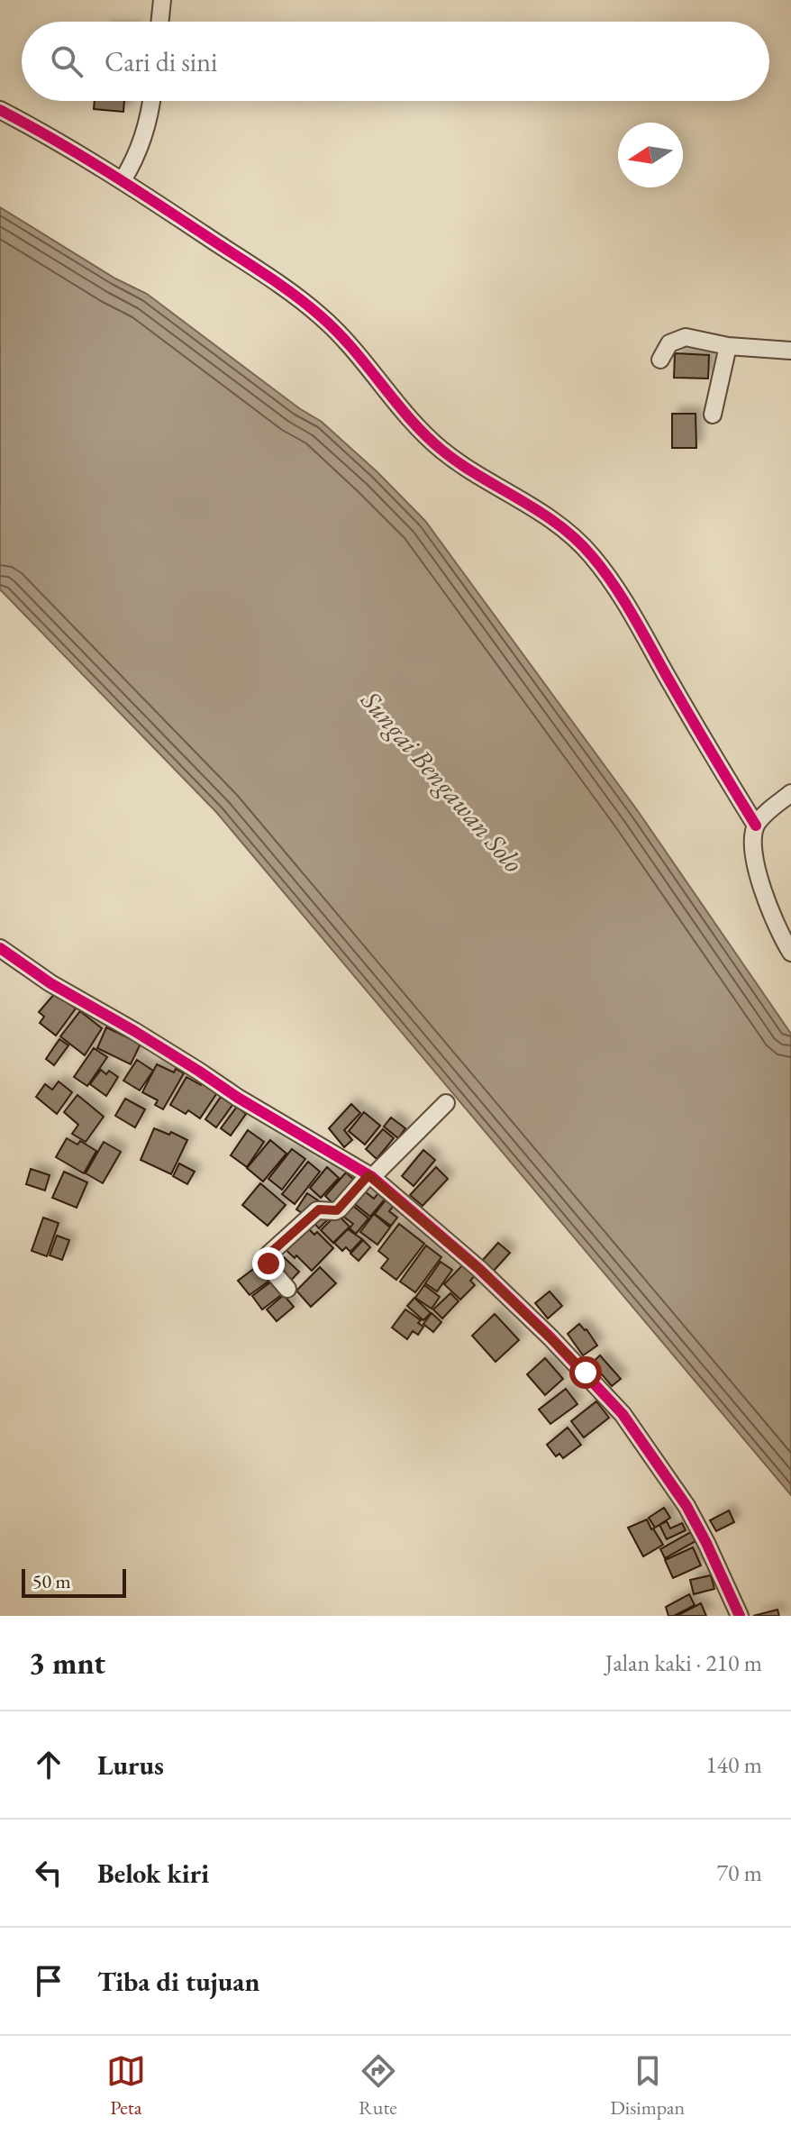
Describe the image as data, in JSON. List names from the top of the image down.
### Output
{
  "water": ["Sungai Bengawan Solo"],
  "scale_bar": "50 m",
  "north": "left",
  "page": {
    "search": "Cari di sini",
    "scale": "50 m",
    "heading": ["3 mnt", "Jalan kaki · 210 m"],
    "list": [
      ["Lurus", "140 m"],
      ["Belok kiri", "70 m"],
      "Tiba di tujuan"
    ],
    "nav": ["Peta", "Rute", "Disimpan"]
  }
}
